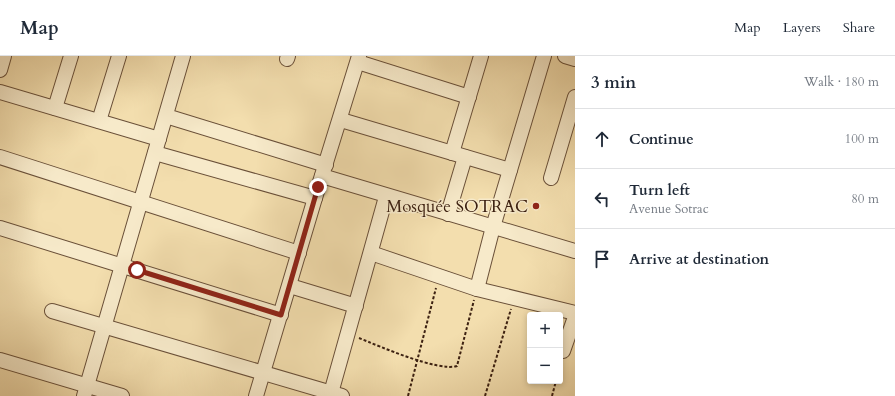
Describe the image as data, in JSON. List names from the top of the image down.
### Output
{
  "places": ["Mosquée SOTRAC"],
  "page": {
    "header": "Map",
    "nav": ["Map", "Layers", "Share"],
    "heading": ["3 min", "Walk · 180 m"],
    "list": [
      ["Continue", "100 m"],
      ["Turn left", "Avenue Sotrac", "80 m"],
      "Arrive at destination"
    ],
    "map_buttons": ["+", "−"]
  }
}
